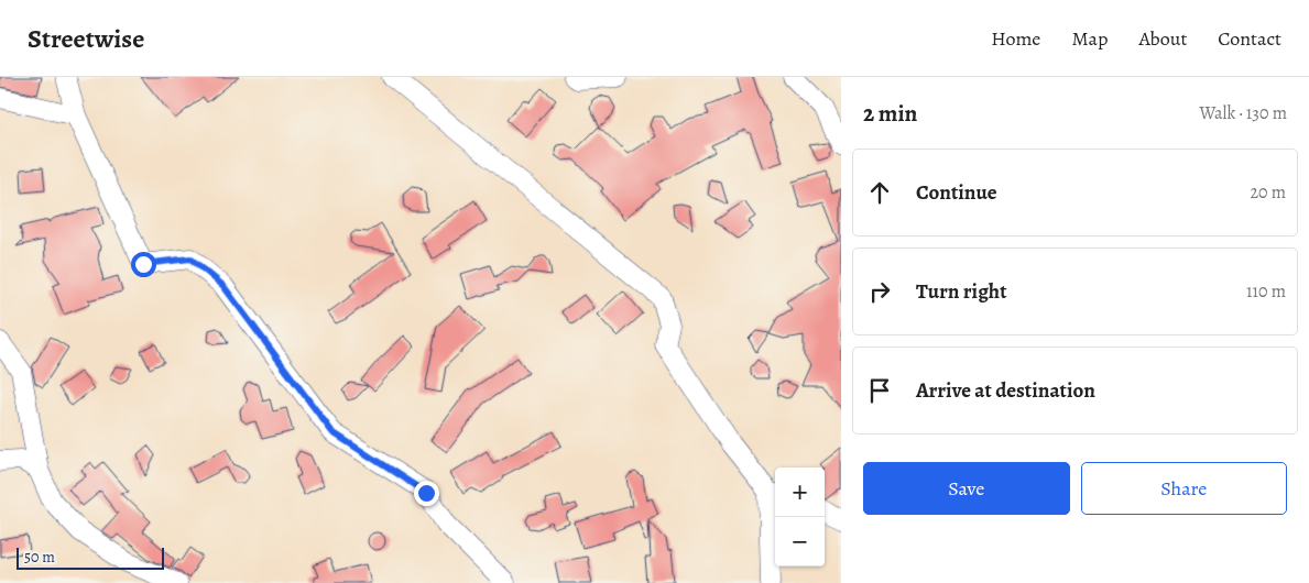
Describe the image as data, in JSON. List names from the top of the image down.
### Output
{
  "scale_bar": "50 m",
  "page": {
    "header": "Streetwise",
    "nav": [
      "Home",
      "Map",
      "About",
      "Contact"
    ],
    "heading": ["2 min", "Walk · 130 m"],
    "list": [
      ["Continue", "20 m"],
      ["Turn right", "110 m"],
      "Arrive at destination"
    ],
    "buttons": ["Save", "Share"],
    "map_buttons": ["+", "−"],
    "scale": "50 m"
  }
}
